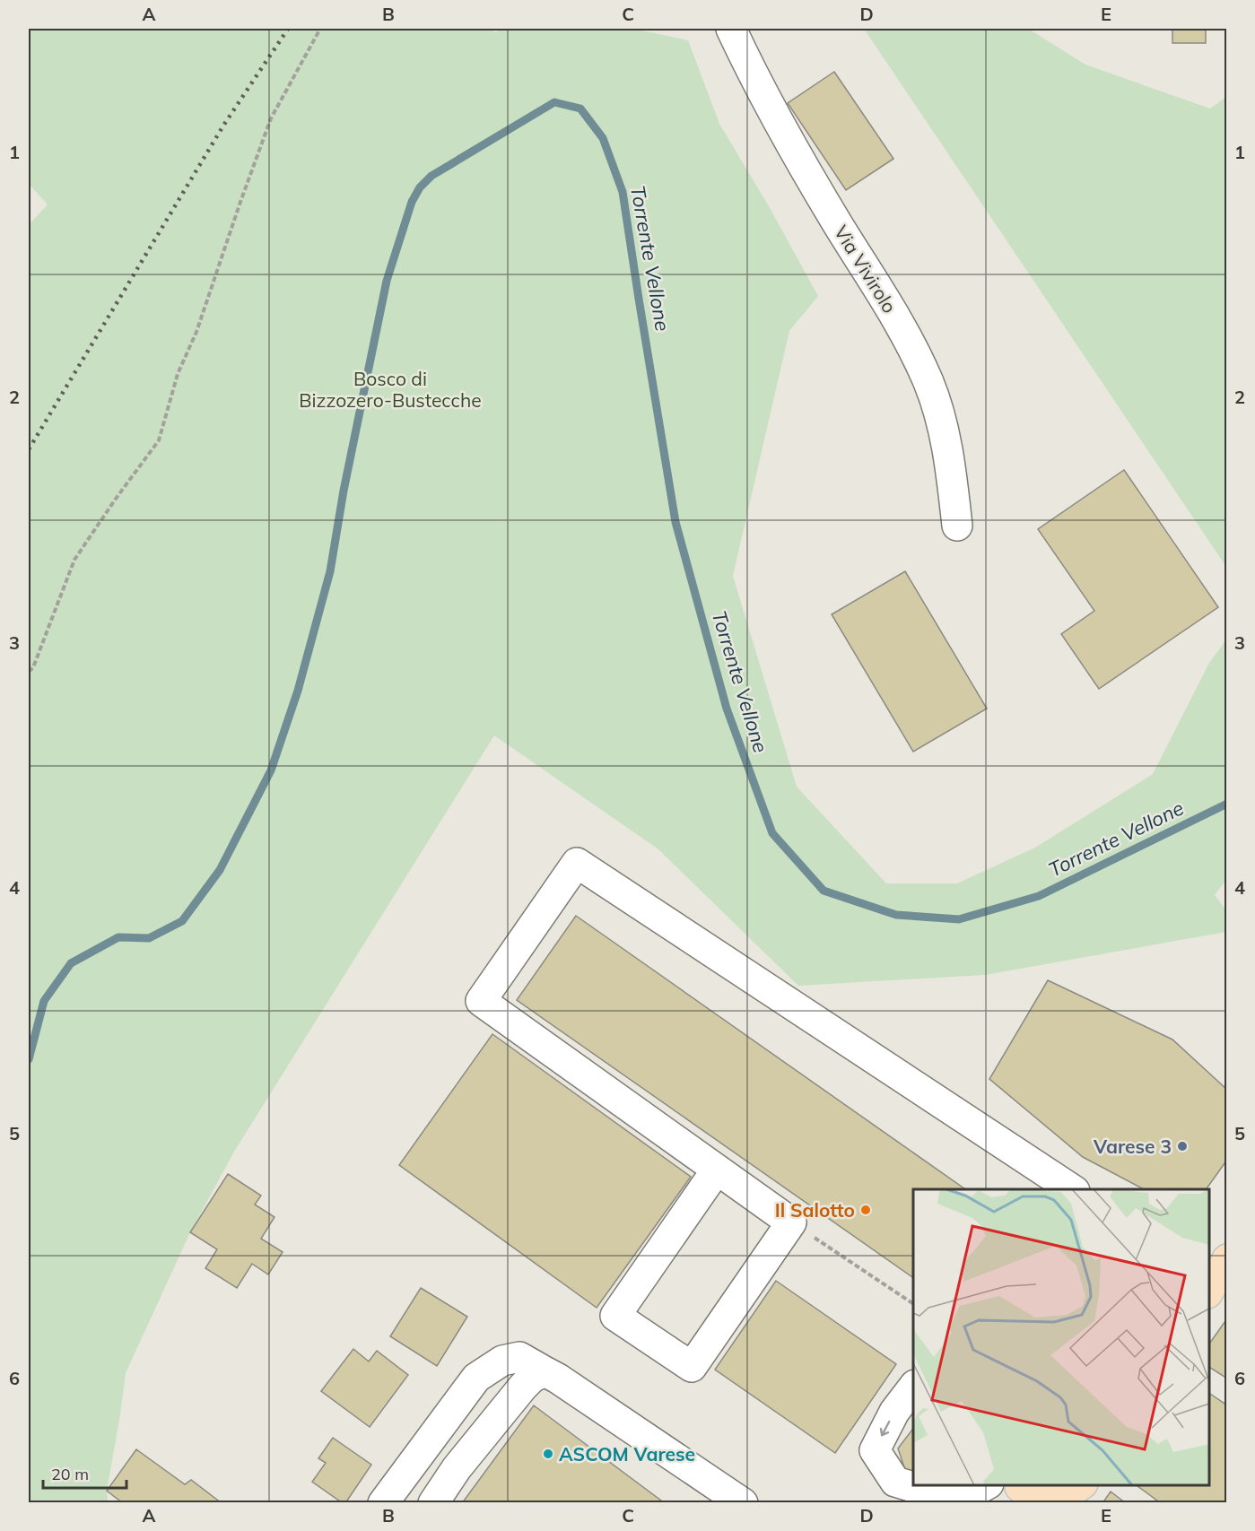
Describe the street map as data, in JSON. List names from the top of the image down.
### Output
{
  "streets": {
    "street": ["Via Vivirolo"]
  },
  "water": ["Torrente Vellone"],
  "parks": ["Bosco di Bizzozero-Bustecche"],
  "places": ["Varese 3", "Il Salotto", "ASCOM Varese"],
  "scale_bar": "20 m",
  "grid": {
    "columns": [
      "A",
      "B",
      "C",
      "D",
      "E"
    ],
    "rows": [
      "1",
      "2",
      "3",
      "4",
      "5",
      "6"
    ]
  }
}
